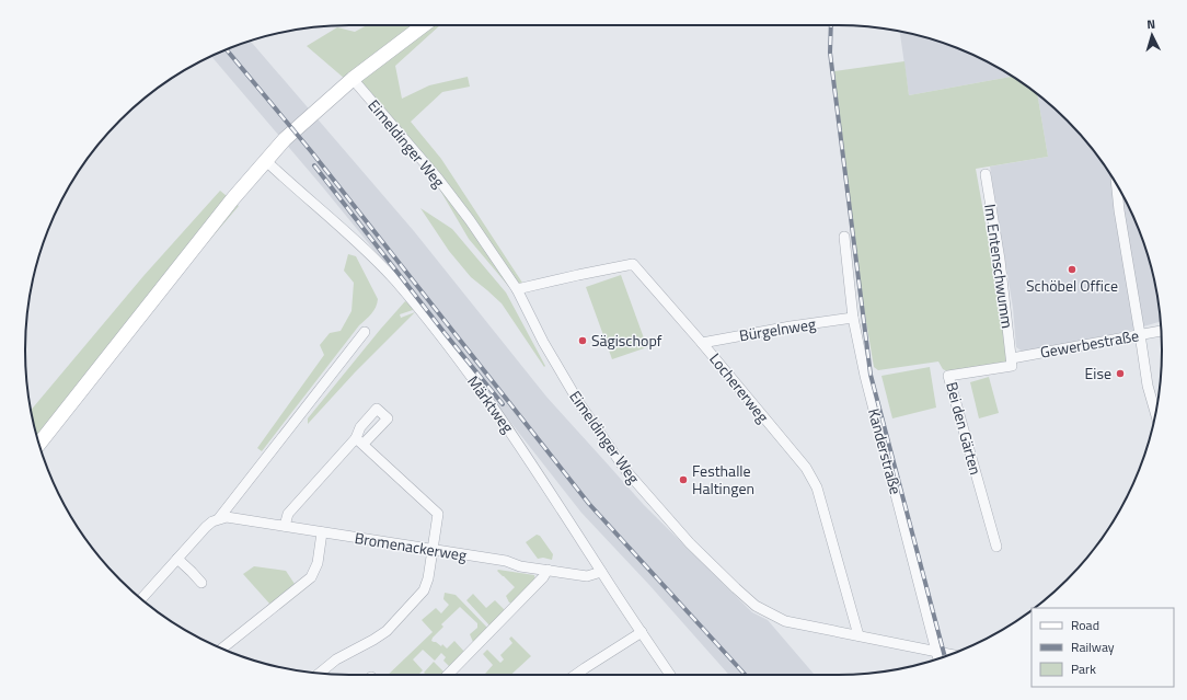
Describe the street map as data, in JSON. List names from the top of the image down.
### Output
{
  "streets": {
    "street": [
      "Eimeldinger Weg",
      "Im Entenschwumm",
      "Bürgelnweg",
      "Gewerbestraße",
      "Lochererweg",
      "Märktweg",
      "Bei den Gärten",
      "Kanderstraße",
      "Bromenackerweg"
    ]
  },
  "crossings": [
    ["Eimeldinger Weg", "Lochererweg"],
    ["Eimeldinger Weg", "Kanderstraße"],
    ["Im Entenschwumm", "Gewerbestraße"],
    ["Im Entenschwumm", "Bei den Gärten"],
    ["Bürgelnweg", "Lochererweg"],
    ["Bürgelnweg", "Kanderstraße"],
    ["Gewerbestraße", "Bei den Gärten"],
    ["Märktweg", "Bromenackerweg"]
  ],
  "places": [
    "Schöbel Office",
    "Sägischopf",
    "Eise",
    "Festhalle Haltingen"
  ],
  "legend": ["Road", "Railway", "Park"],
  "north": "top"
}
